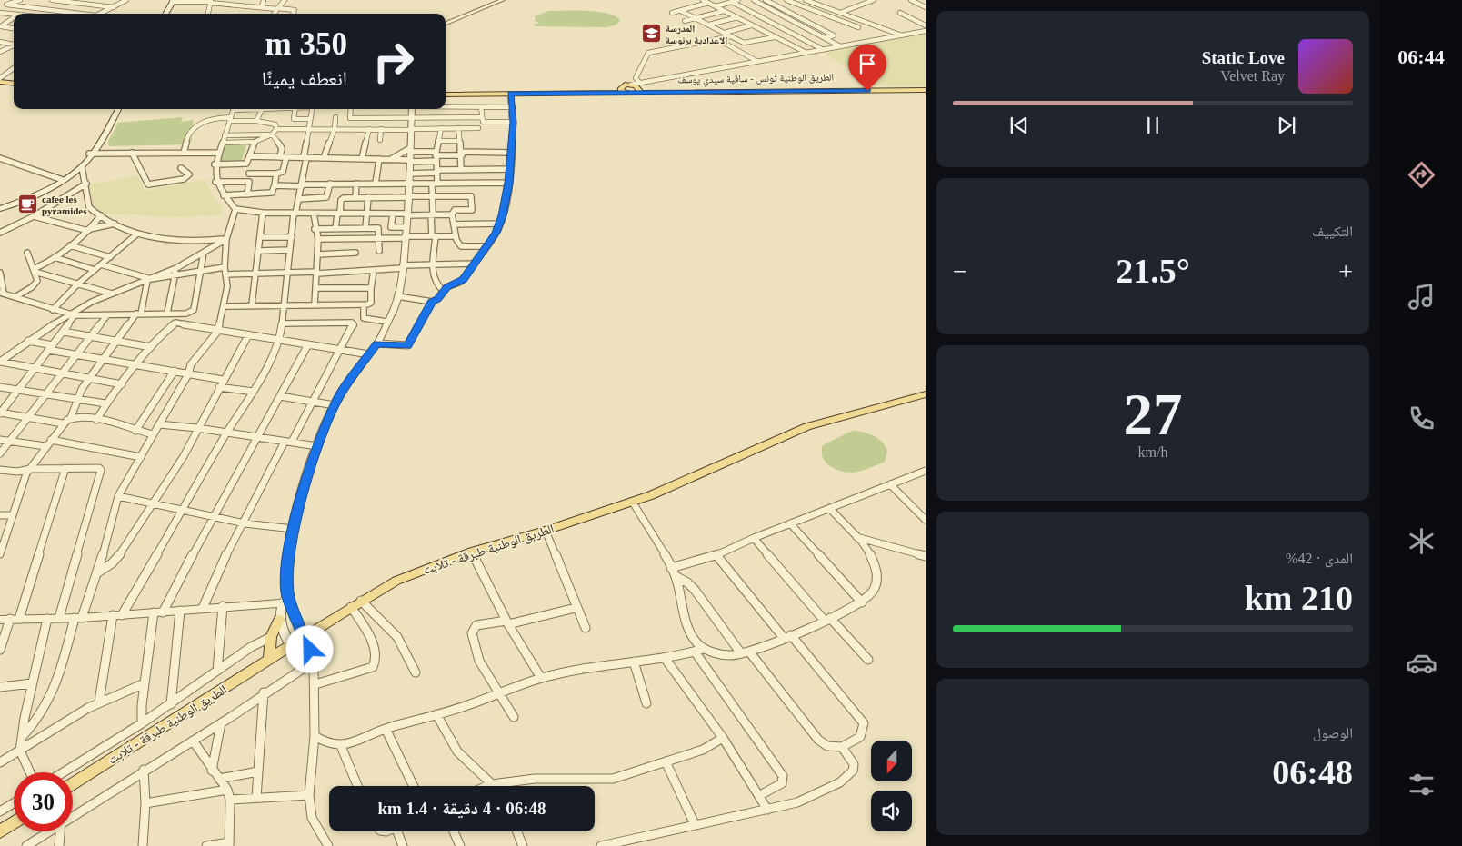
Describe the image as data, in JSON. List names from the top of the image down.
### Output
{
  "streets": {
    "main road": ["الطريق الوطنية تونس - ساقية سيدي يوسف", "الطريق الوطنية طبرقة - تلابت"]
  },
  "places": {
    "school or university": ["المدرسة الاعدادية برنوسة"],
    "cafe": ["cafee les pyramides"]
  },
  "north": "bottom",
  "page": {
    "tabs": "06:44",
    "turn": ["350 m", "انعطف يمينًا"],
    "song": ["Static Love", "Velvet Ray"],
    "tile": [
      "التكييف",
      ["27", "km/h"],
      ["المدى · 42%", "210 km"],
      ["الوصول", "06:48"]
    ],
    "heat": ["−", "21.5°", "+"],
    "limit": "30",
    "trip": "06:48 · 4 دقيقة · 1.4 km"
  }
}
